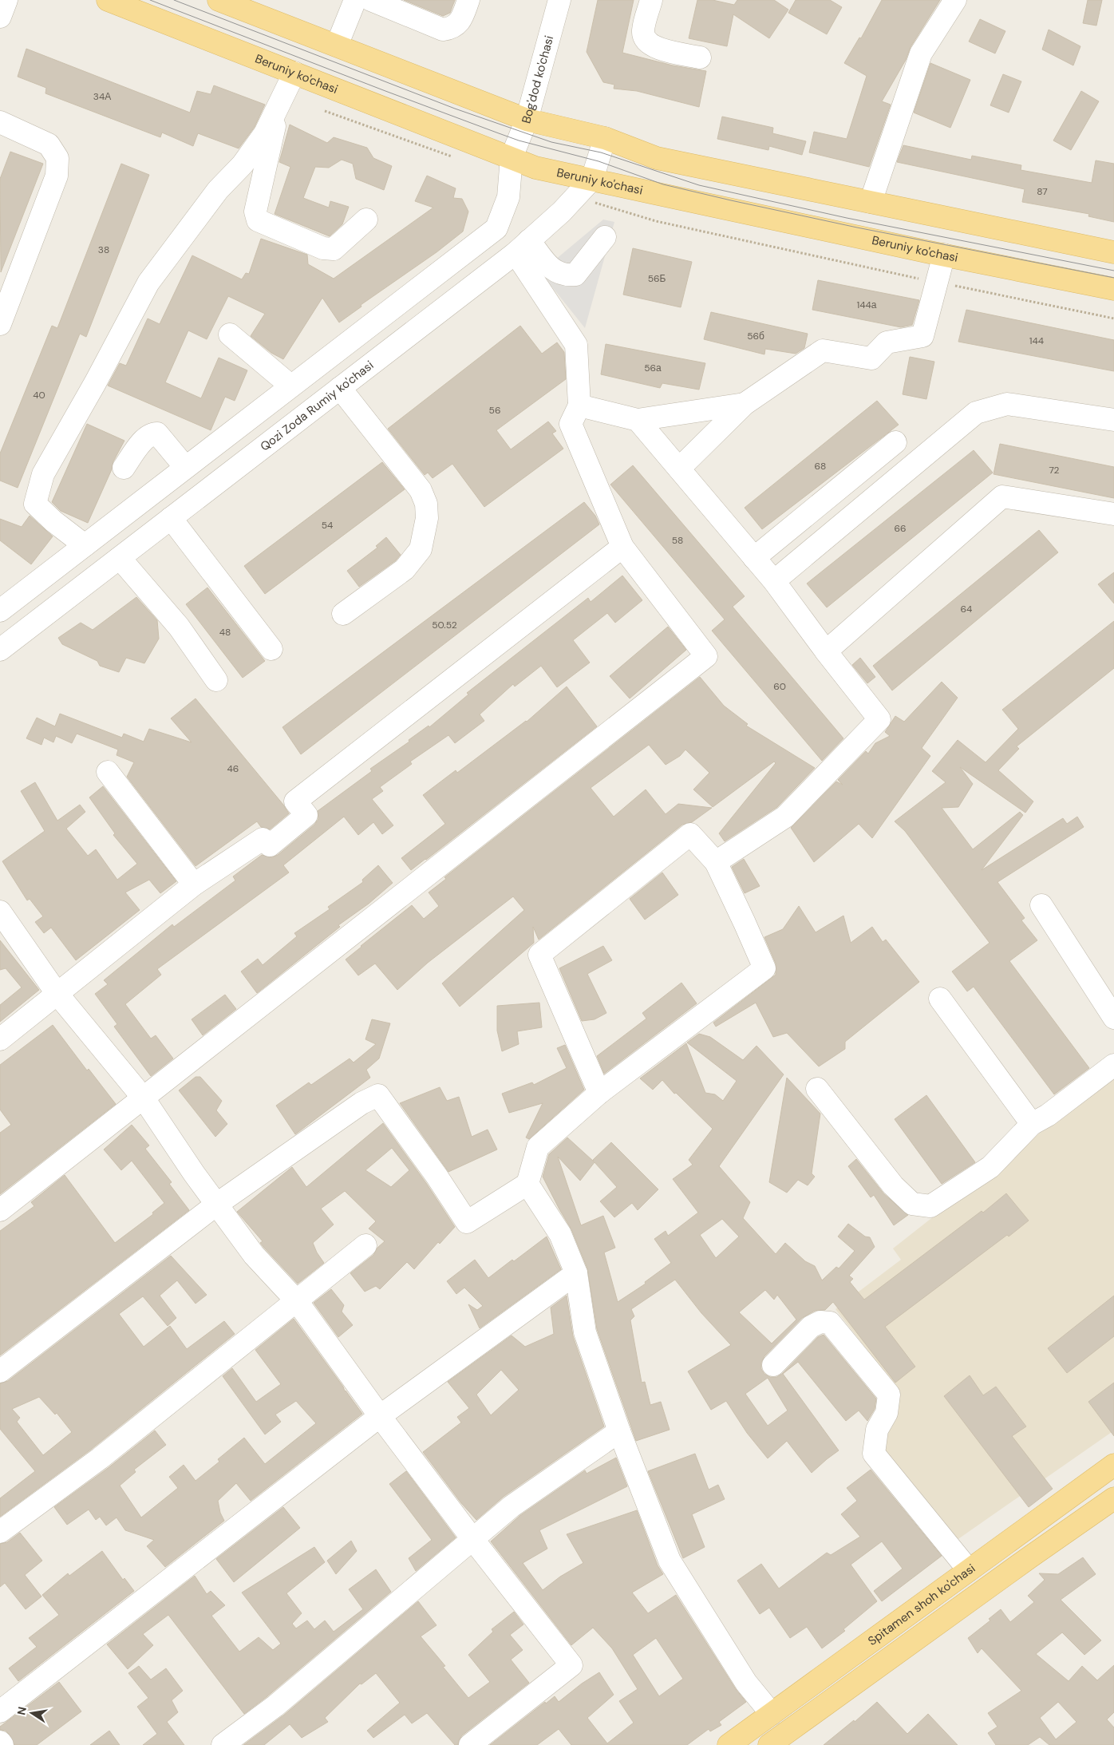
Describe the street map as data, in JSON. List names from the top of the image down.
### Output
{
  "streets": {
    "main road": ["Beruniy ko'chasi", "Spitamen shoh ko'chasi"],
    "street": ["Bog'dod ko'chasi", "Qozi Zoda Rumiy ko'chasi"]
  },
  "crossings": [
    ["Beruniy ko'chasi", "Bog'dod ko'chasi"],
    ["Beruniy ko'chasi", "Qozi Zoda Rumiy ko'chasi"]
  ],
  "house_numbers": [
    "34А",
    "87",
    "38",
    "56Б",
    "144а",
    "56б",
    "144",
    "56а",
    "40",
    "56",
    "68",
    "72",
    "54",
    "66",
    "58",
    "64",
    "50.52",
    "48",
    "60",
    "46"
  ],
  "north": "left"
}
